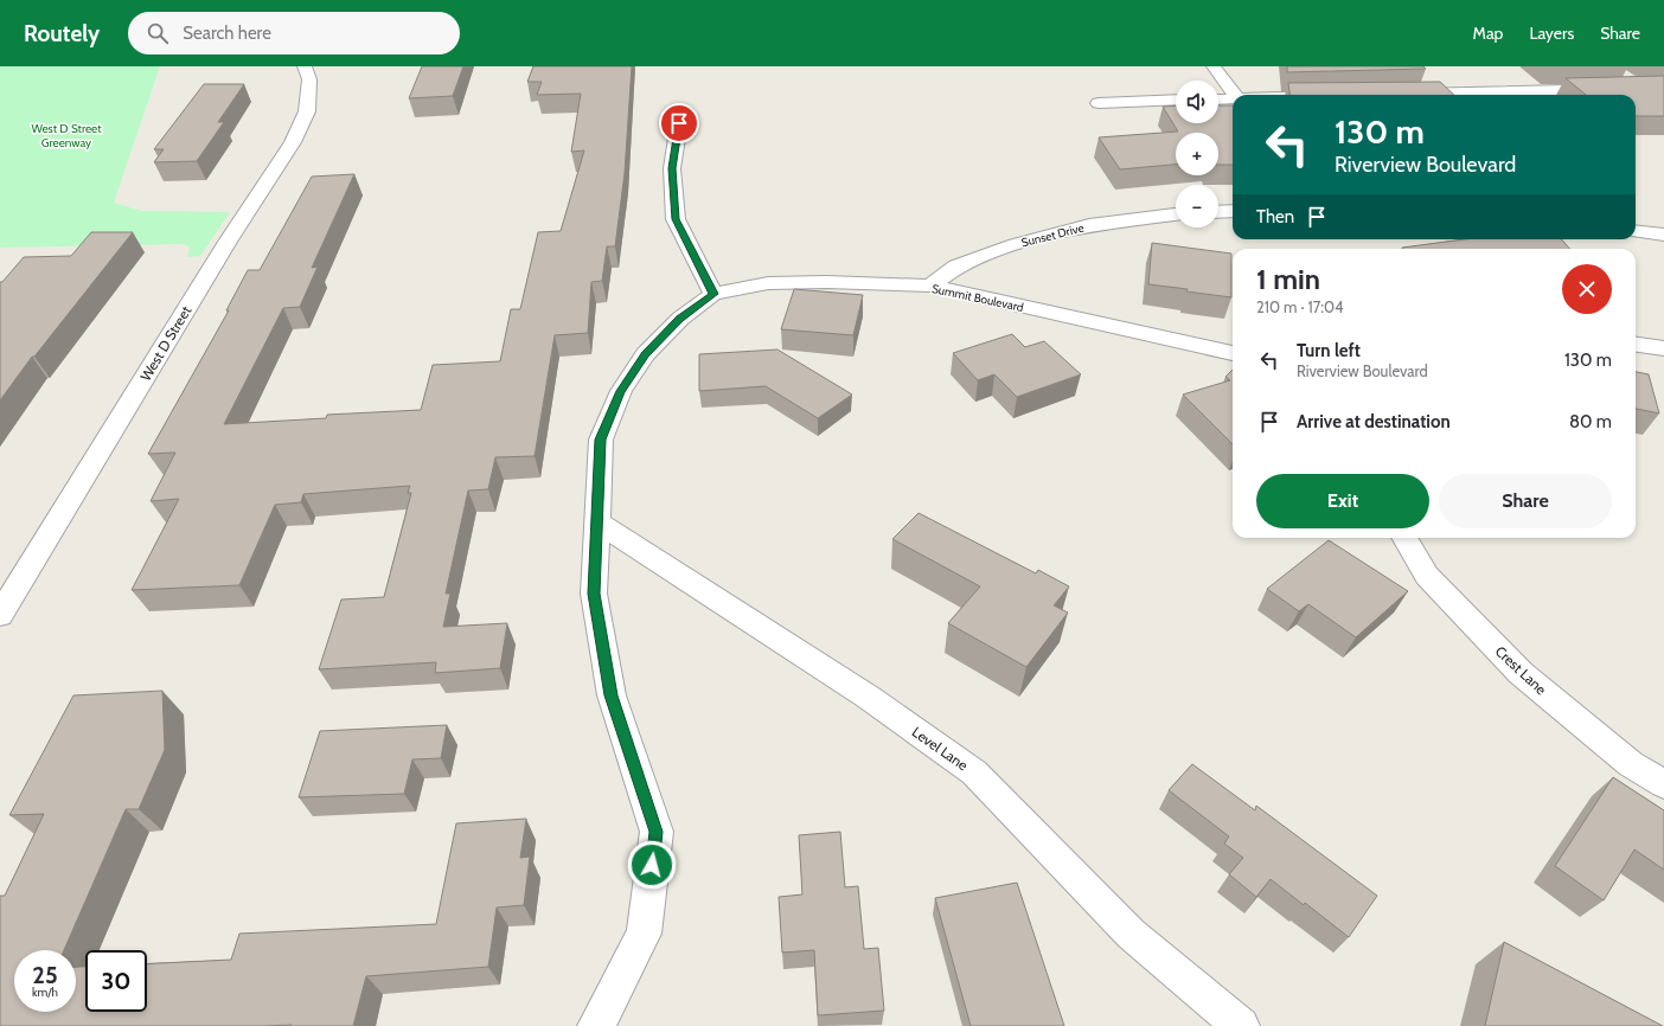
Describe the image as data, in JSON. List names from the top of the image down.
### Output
{
  "streets": {
    "street": [
      "Sunset Drive",
      "Summit Boulevard",
      "West D Street",
      "Crest Lane",
      "Level Lane"
    ]
  },
  "crossings": [
    ["Sunset Drive", "Summit Boulevard"]
  ],
  "parks": ["West D Street Greenway"],
  "page": {
    "header": "Routely",
    "search": "Search here",
    "nav": ["Map", "Layers", "Share"],
    "map_buttons": ["+", "−"],
    "turn": ["130 m", "Riverview Boulevard"],
    "then": "Then",
    "heading": ["1 min", "210 m · 17:04"],
    "list": [
      {
        "name": "Turn left",
        "note": "Riverview Boulevard",
        "value": "130 m"
      },
      {
        "name": "Arrive at destination",
        "value": "80 m"
      }
    ],
    "buttons": ["Exit", "Share"],
    "speed": "25 km/h",
    "limit": "30"
  }
}
